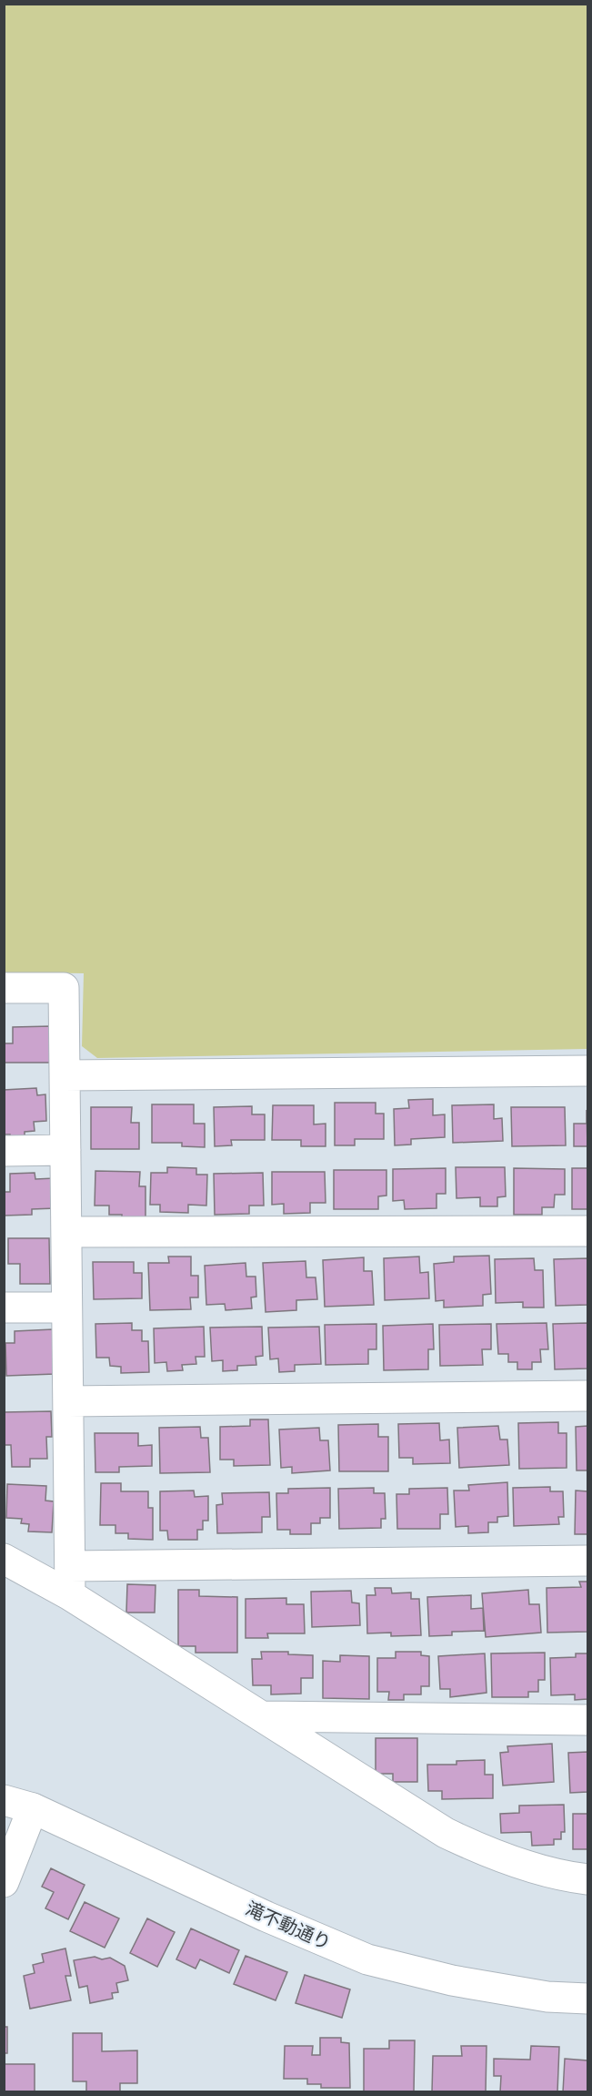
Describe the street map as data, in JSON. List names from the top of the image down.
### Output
{
  "streets": {
    "street": ["滝不動通り"]
  }
}
